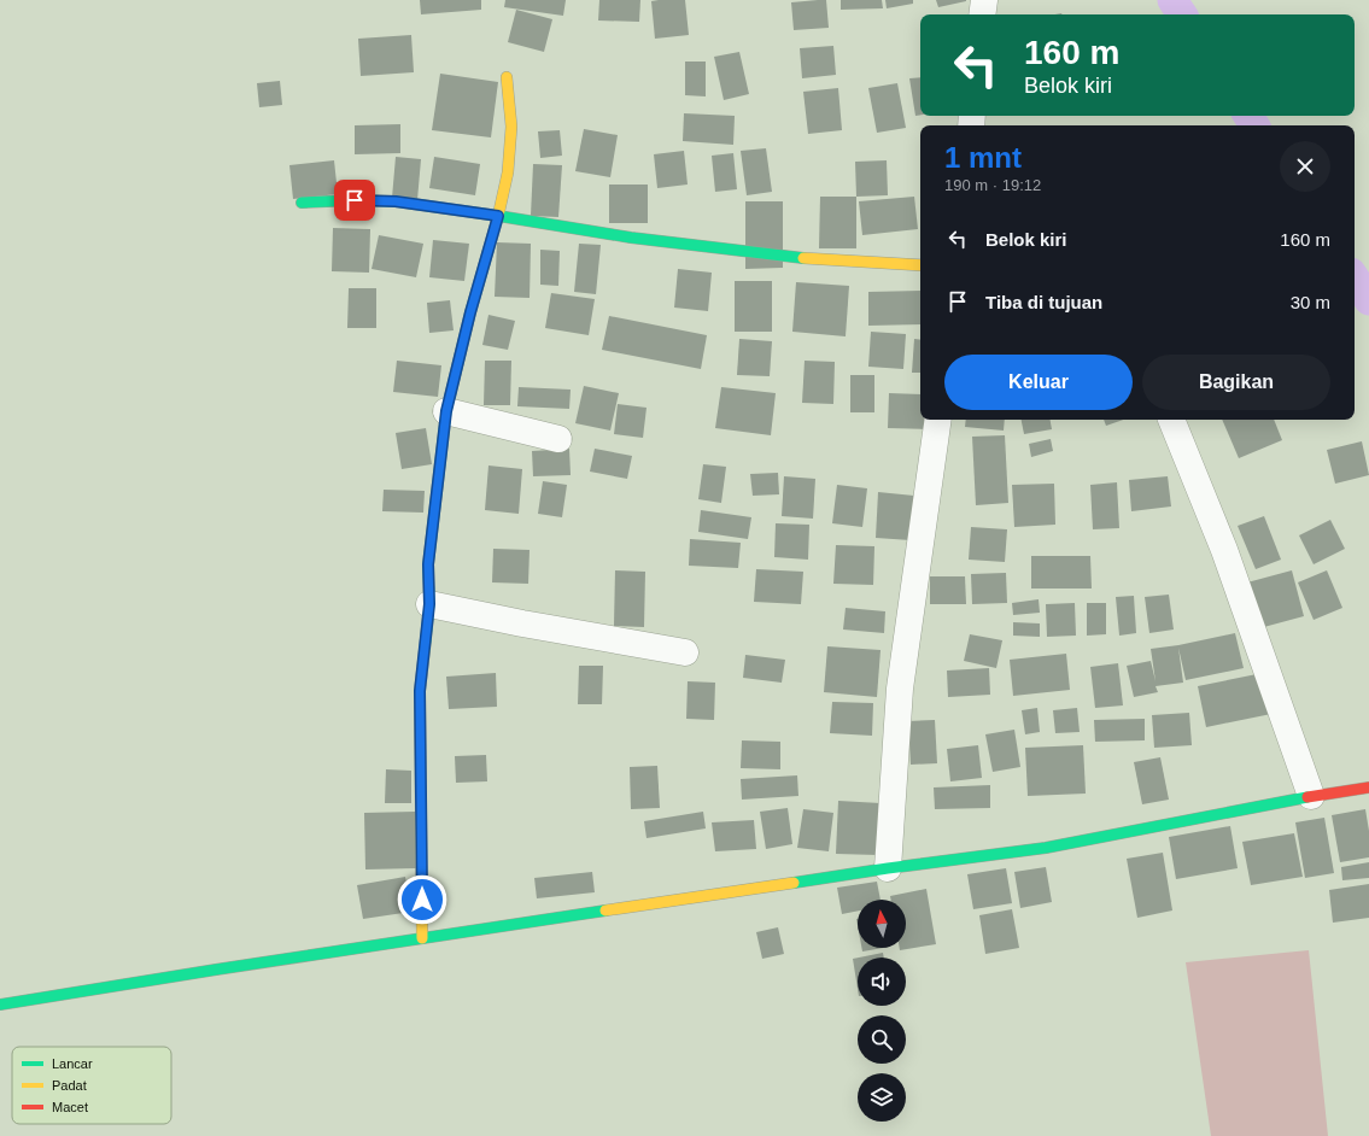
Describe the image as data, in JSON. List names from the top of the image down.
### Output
{
  "legend": ["Lancar", "Padat", "Macet"],
  "north": "top",
  "page": {
    "turn": ["160 m", "Belok kiri"],
    "heading": ["1 mnt", "190 m · 19:12"],
    "list": [
      {
        "name": "Belok kiri",
        "value": "160 m"
      },
      {
        "name": "Tiba di tujuan",
        "value": "30 m"
      }
    ],
    "buttons": ["Keluar", "Bagikan"]
  }
}
